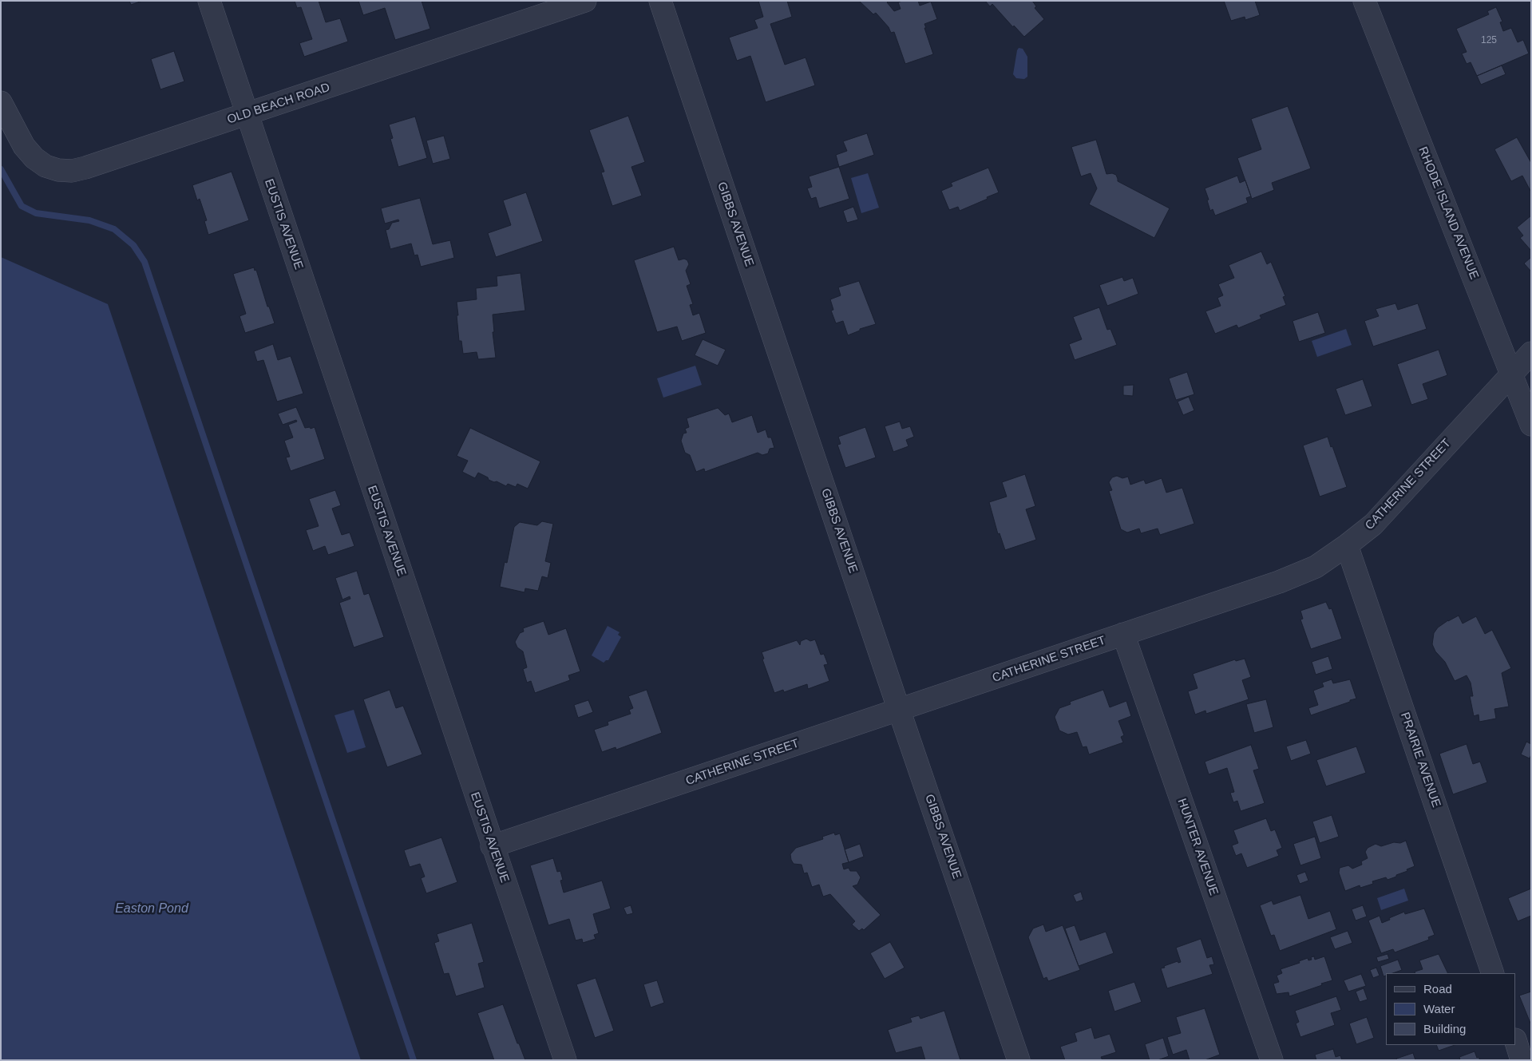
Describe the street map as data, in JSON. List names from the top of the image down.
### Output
{
  "streets": {
    "street": [
      "OLD BEACH ROAD",
      "RHODE ISLAND AVENUE",
      "EUSTIS AVENUE",
      "GIBBS AVENUE",
      "CATHERINE STREET",
      "PRAIRIE AVENUE",
      "HUNTER AVENUE"
    ]
  },
  "crossings": [
    ["OLD BEACH ROAD", "EUSTIS AVENUE"],
    ["RHODE ISLAND AVENUE", "CATHERINE STREET"],
    ["EUSTIS AVENUE", "CATHERINE STREET"],
    ["GIBBS AVENUE", "CATHERINE STREET"],
    ["CATHERINE STREET", "PRAIRIE AVENUE"],
    ["CATHERINE STREET", "HUNTER AVENUE"]
  ],
  "water": ["Easton Pond"],
  "house_numbers": ["125"],
  "legend": ["Road", "Water", "Building"]
}
